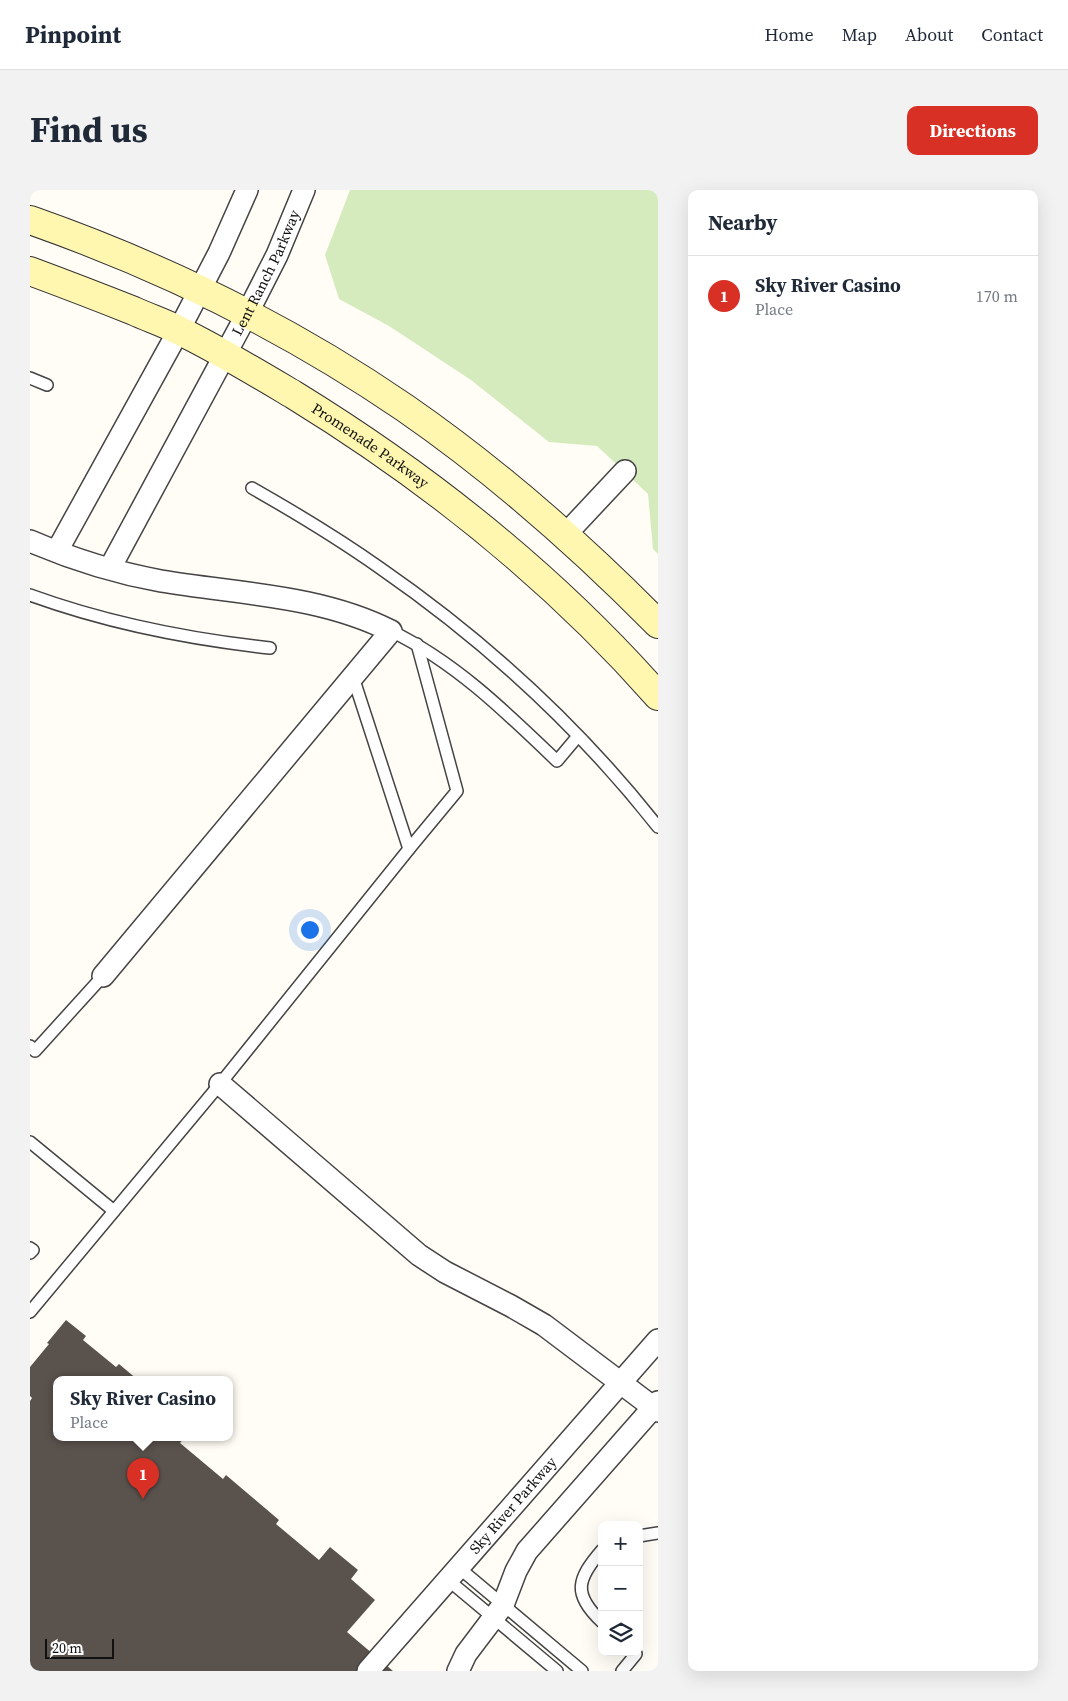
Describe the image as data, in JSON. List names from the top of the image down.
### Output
{
  "streets": {
    "main road": ["Promenade Parkway"],
    "street": ["Lent Ranch Parkway", "Sky River Parkway"]
  },
  "crossings": [
    ["Lent Ranch Parkway", "Promenade Parkway"]
  ],
  "scale_bar": "20 m",
  "page": {
    "header": "Pinpoint",
    "nav": [
      "Home",
      "Map",
      "About",
      "Contact"
    ],
    "title": "Find us",
    "buttons": "Directions",
    "heading": "Nearby",
    "list": [
      {
        "mark": "1",
        "name": "Sky River Casino",
        "note": "Place",
        "value": "170 m"
      }
    ],
    "popup": ["Sky River Casino", "Place"],
    "pins": "1",
    "map_buttons": ["+", "−"],
    "scale": "20 m"
  }
}
